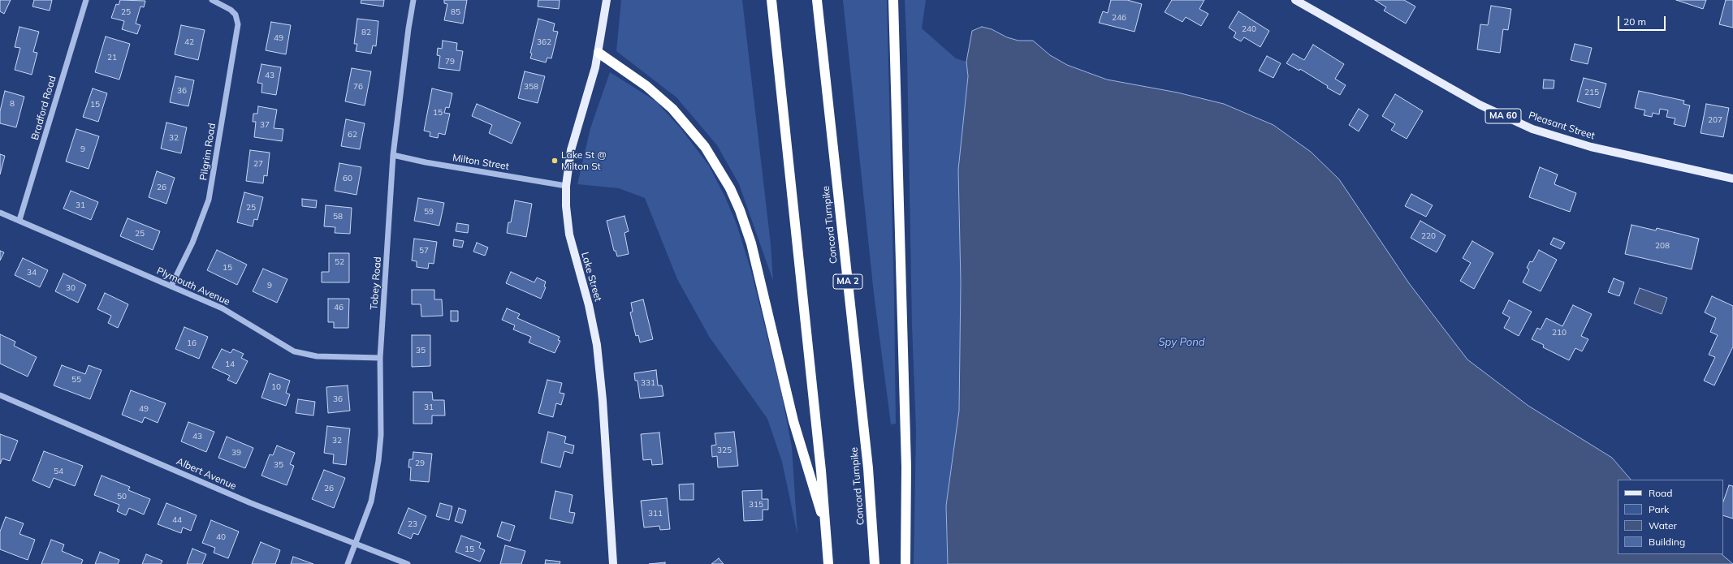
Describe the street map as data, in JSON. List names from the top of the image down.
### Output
{
  "streets": {
    "highway": ["Concord Turnpike", "MA 2"],
    "main road": ["MA 60", "Pleasant Street", "Lake Street"],
    "street": [
      "Bradford Road",
      "Pilgrim Road",
      "Milton Street",
      "Tobey Road",
      "Plymouth Avenue",
      "Albert Avenue"
    ]
  },
  "crossings": [
    ["Bradford Road", "Plymouth Avenue"],
    ["Pilgrim Road", "Plymouth Avenue"],
    ["Milton Street", "Lake Street"],
    ["Milton Street", "Tobey Road"],
    ["Tobey Road", "Plymouth Avenue"],
    ["Tobey Road", "Albert Avenue"]
  ],
  "water": ["Spy Pond"],
  "places": ["Lake St @ Milton St"],
  "house_numbers": [
    "25",
    "85",
    "246",
    "240",
    "82",
    "49",
    "42",
    "362",
    "21",
    "79",
    "43",
    "76",
    "358",
    "36",
    "215",
    "8",
    "15",
    "15",
    "207",
    "37",
    "62",
    "32",
    "9",
    "27",
    "60",
    "26",
    "31",
    "25",
    "59",
    "58",
    "25",
    "220",
    "208",
    "57",
    "52",
    "15",
    "34",
    "9",
    "30",
    "46",
    "210",
    "16",
    "35",
    "14",
    "55",
    "331",
    "10",
    "36",
    "31",
    "49",
    "43",
    "32",
    "325",
    "39",
    "29",
    "35",
    "54",
    "26",
    "50",
    "315",
    "311",
    "44",
    "23",
    "40",
    "15"
  ],
  "legend": [
    "Road",
    "Park",
    "Water",
    "Building"
  ],
  "scale_bar": "20 m"
}
